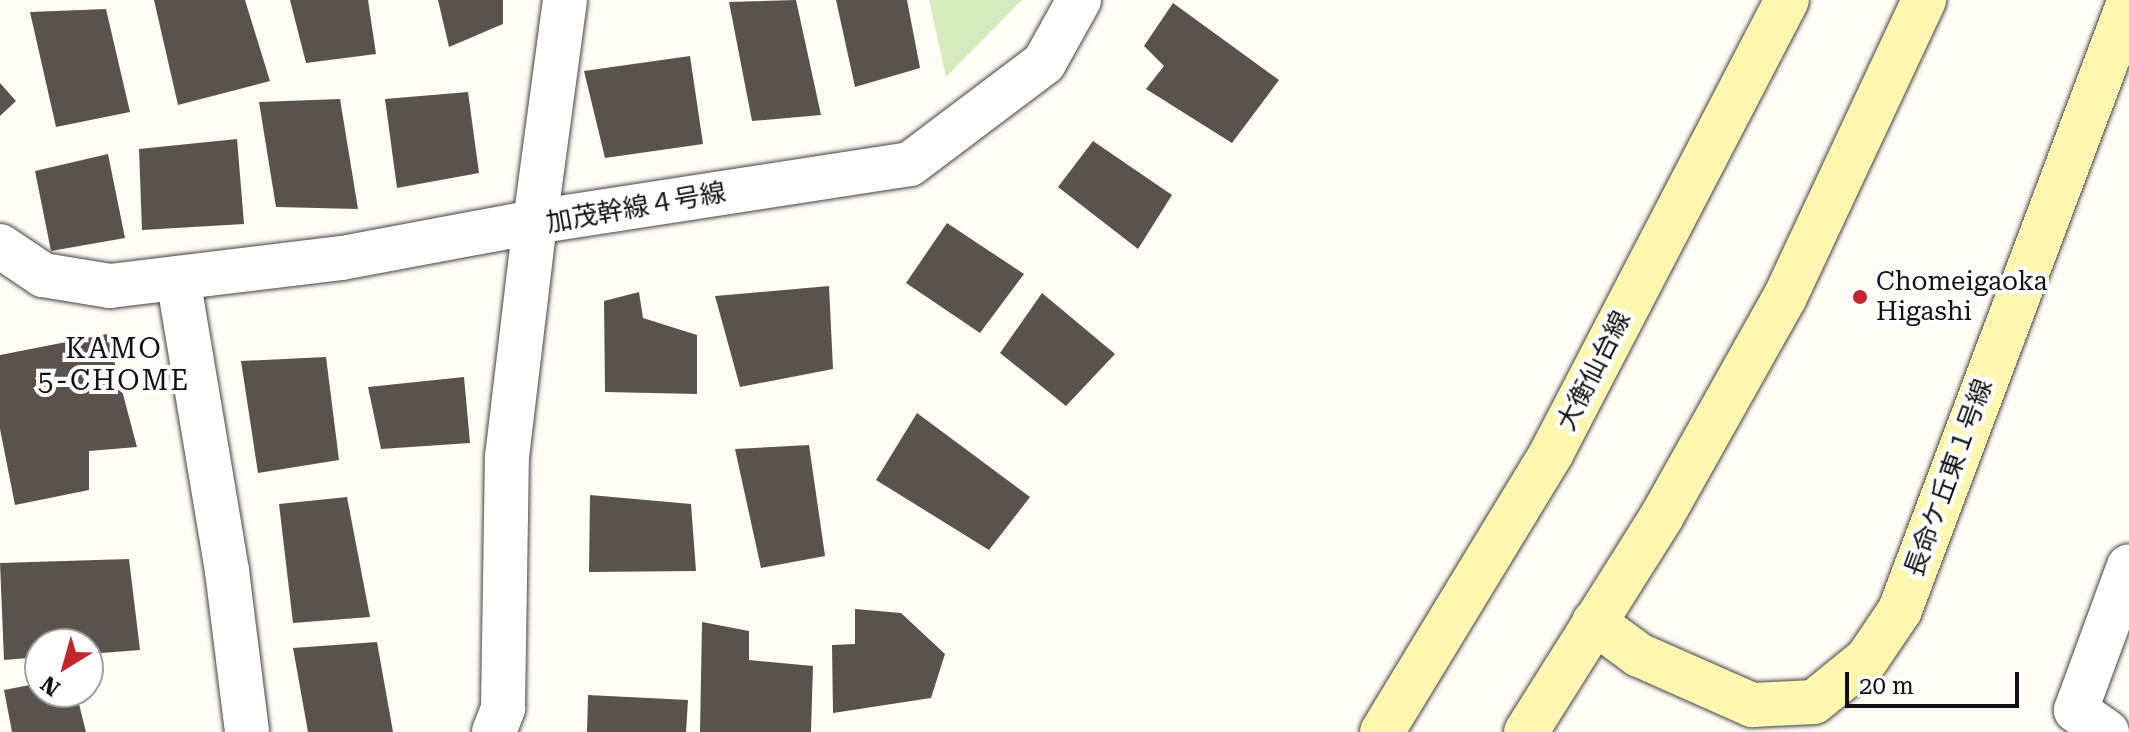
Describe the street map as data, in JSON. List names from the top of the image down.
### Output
{
  "streets": {
    "main road": ["大衡仙台線", "長命ケ丘東１号線"],
    "street": ["加茂幹線４号線"]
  },
  "districts": ["KAMO 5-CHOME"],
  "places": ["Chomeigaoka Higashi"],
  "scale_bar": "20 m",
  "north": "bottom left"
}
